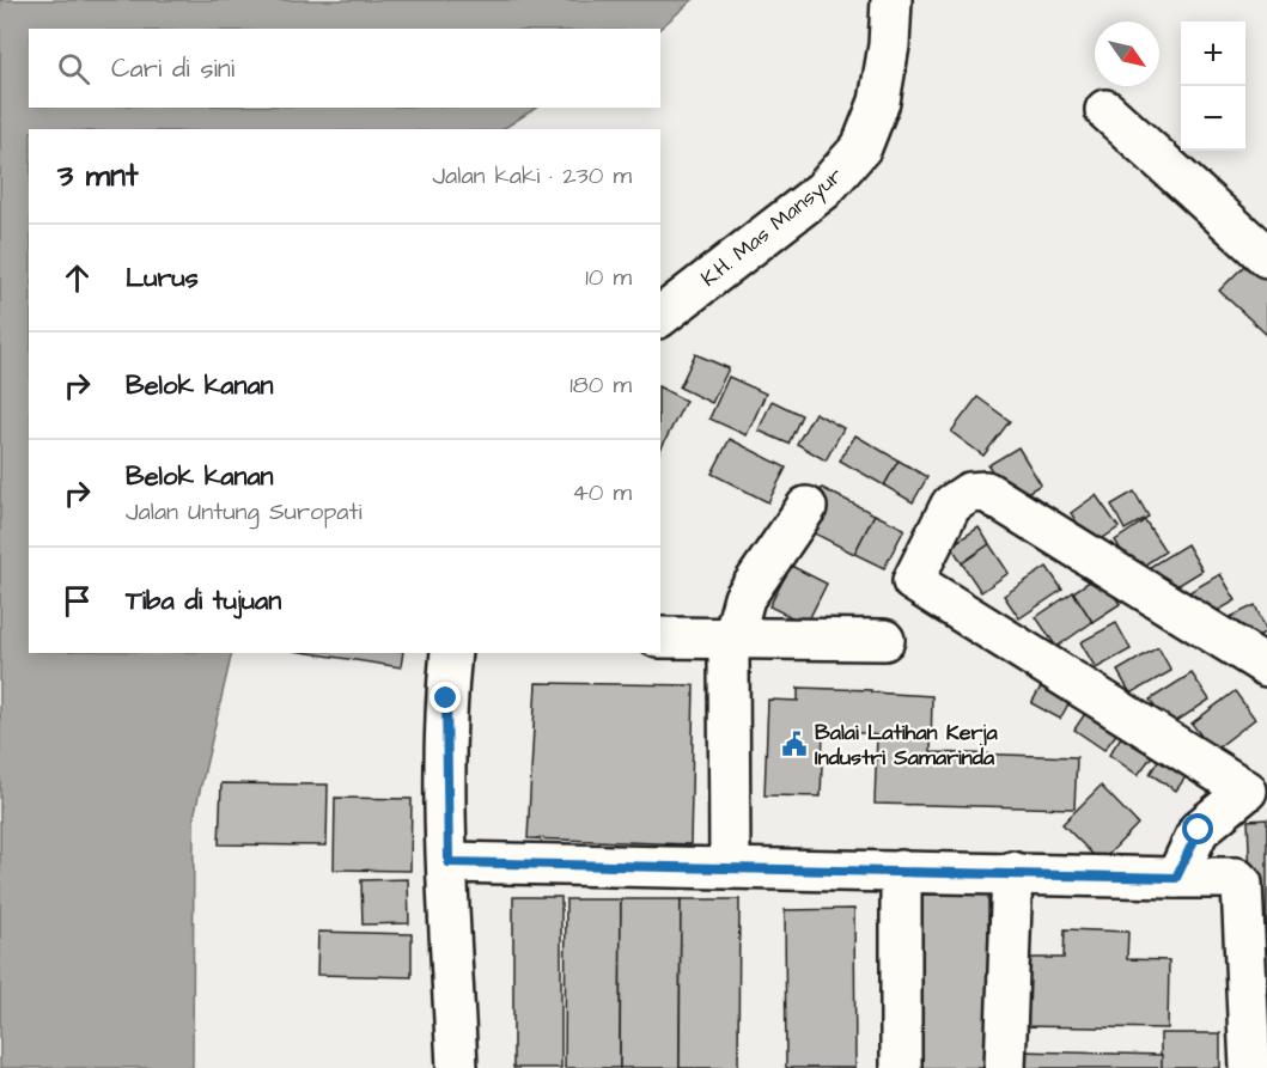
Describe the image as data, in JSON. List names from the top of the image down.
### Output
{
  "streets": {
    "street": ["K.H. Mas Mansyur"]
  },
  "places": {
    "public building": ["Balai Latihan Kerja Industri Samarinda"]
  },
  "north": "bottom right",
  "page": {
    "map_buttons": ["+", "−"],
    "search": "Cari di sini",
    "heading": ["3 mnt", "Jalan kaki · 230 m"],
    "list": [
      ["Lurus", "10 m"],
      ["Belok kanan", "180 m"],
      ["Belok kanan", "Jalan Untung Suropati", "40 m"],
      "Tiba di tujuan"
    ]
  }
}
